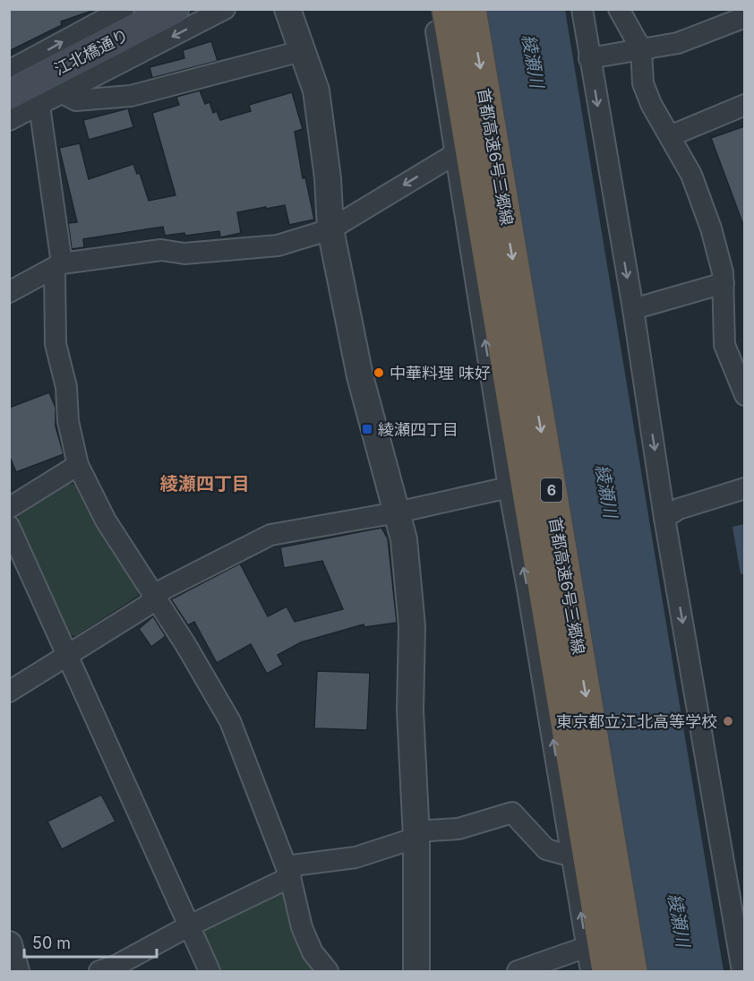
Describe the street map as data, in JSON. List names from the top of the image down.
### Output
{
  "streets": {
    "highway": ["首都高速6号三郷線", "6"],
    "main road": ["江北橋通り"]
  },
  "districts": ["綾瀬四丁目"],
  "water": ["綾瀬川"],
  "places": {
    "other": ["中華料理 味好", "東京都立江北高等学校"],
    "transit": ["綾瀬四丁目"]
  },
  "scale_bar": "50 m"
}
